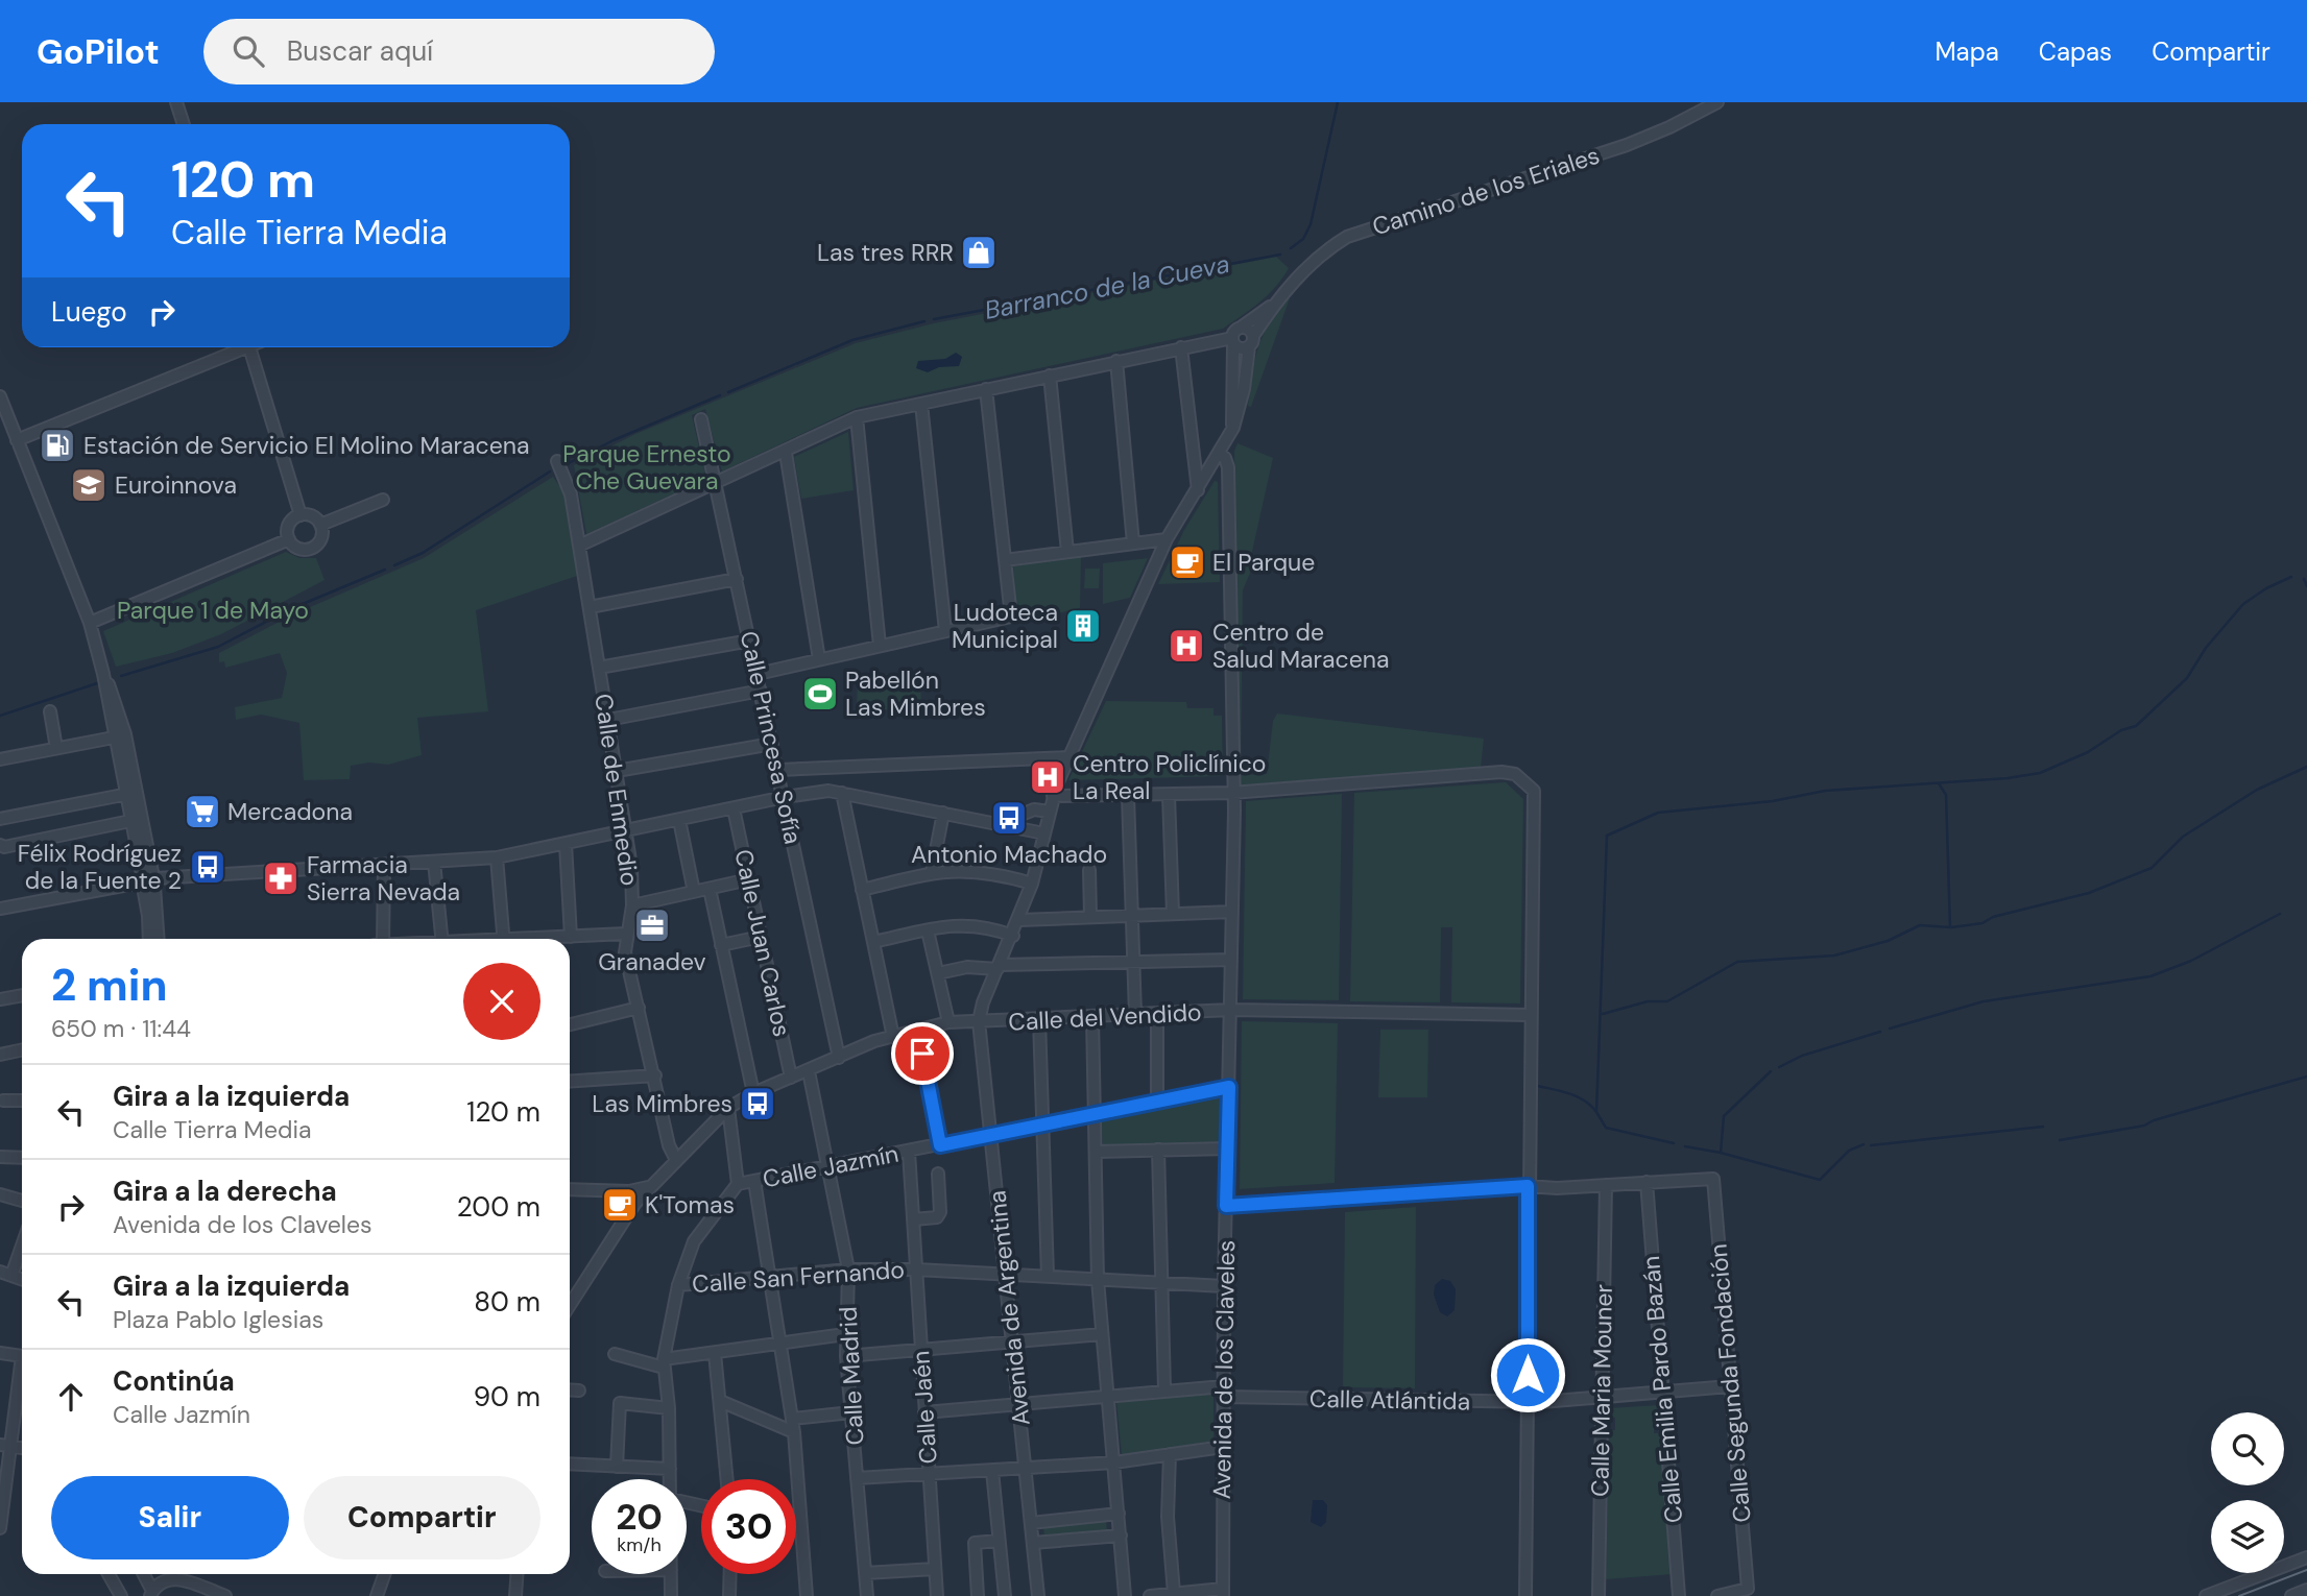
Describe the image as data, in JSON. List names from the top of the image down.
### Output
{
  "streets": {
    "street": [
      "Camino de los Eriales",
      "Calle Princesa Sofía",
      "Calle de Enmedio",
      "Calle Juan Carlos",
      "Calle del Vendido",
      "Calle Jazmín",
      "Calle San Fernando",
      "Avenida de Argentina",
      "Avenida de los Claveles",
      "Calle Madrid",
      "Calle Segunda Fondación",
      "Calle Emilia Pardo Bazán",
      "Calle Maria Mouner",
      "Calle Atlántida",
      "Calle Jaén"
    ]
  },
  "crossings": [
    ["Camino de los Eriales", "Calle del Vendido"],
    ["Camino de los Eriales", "Avenida de Argentina"],
    ["Camino de los Eriales", "Avenida de los Claveles"],
    ["Calle Princesa Sofía", "Calle del Vendido"],
    ["Calle de Enmedio", "Calle del Vendido"],
    ["Calle Juan Carlos", "Calle del Vendido"],
    ["Calle del Vendido", "Avenida de Argentina"],
    ["Calle del Vendido", "Avenida de los Claveles"],
    ["Calle del Vendido", "Calle Madrid"],
    ["Calle Jazmín", "Avenida de Argentina"],
    ["Calle Jazmín", "Avenida de los Claveles"],
    ["Calle Jazmín", "Calle Madrid"],
    ["Calle Jazmín", "Calle Jaén"],
    ["Calle San Fernando", "Avenida de Argentina"],
    ["Calle San Fernando", "Avenida de los Claveles"],
    ["Calle San Fernando", "Calle Madrid"],
    ["Calle San Fernando", "Calle Jaén"],
    ["Avenida de Argentina", "Calle Atlántida"],
    ["Avenida de los Claveles", "Calle Atlántida"],
    ["Calle Segunda Fondación", "Calle Emilia Pardo Bazán"],
    ["Calle Segunda Fondación", "Calle Atlántida"],
    ["Calle Emilia Pardo Bazán", "Calle Atlántida"],
    ["Calle Maria Mouner", "Calle Atlántida"],
    ["Calle Atlántida", "Calle Jaén"]
  ],
  "water": ["Barranco de la Cueva"],
  "parks": ["Parque Ernesto Che Guevara", "Parque 1 de Mayo"],
  "places": {
    "shop": ["Las tres RRR"],
    "fuel station": ["Estación de Servicio El Molino Maracena"],
    "school or university": ["Euroinnova"],
    "cafe": ["El Parque", "K'Tomas"],
    "building": ["Ludoteca Municipal"],
    "hospital": ["Centro de Salud Maracena", "Centro Policlínico La Real"],
    "sports": ["Pabellón Las Mimbres"],
    "supermarket": ["Mercadona"],
    "bus stop": ["Antonio Machado", "Félix Rodríguez de la Fuente 2", "Las Mimbres"],
    "pharmacy": ["Farmacia Sierra Nevada"],
    "office": ["Granadev"]
  },
  "page": {
    "header": "GoPilot",
    "search": "Buscar aquí",
    "nav": ["Mapa", "Capas", "Compartir"],
    "turn": ["120 m", "Calle Tierra Media"],
    "then": "Luego",
    "heading": ["2 min", "650 m · 11:44"],
    "list": [
      {
        "name": "Gira a la izquierda",
        "note": "Calle Tierra Media",
        "value": "120 m"
      },
      {
        "name": "Gira a la derecha",
        "note": "Avenida de los Claveles",
        "value": "200 m"
      },
      {
        "name": "Gira a la izquierda",
        "note": "Plaza Pablo Iglesias",
        "value": "80 m"
      },
      {
        "name": "Continúa",
        "note": "Calle Jazmín",
        "value": "90 m"
      }
    ],
    "buttons": ["Salir", "Compartir"],
    "speed": "20 km/h",
    "limit": "30"
  }
}
